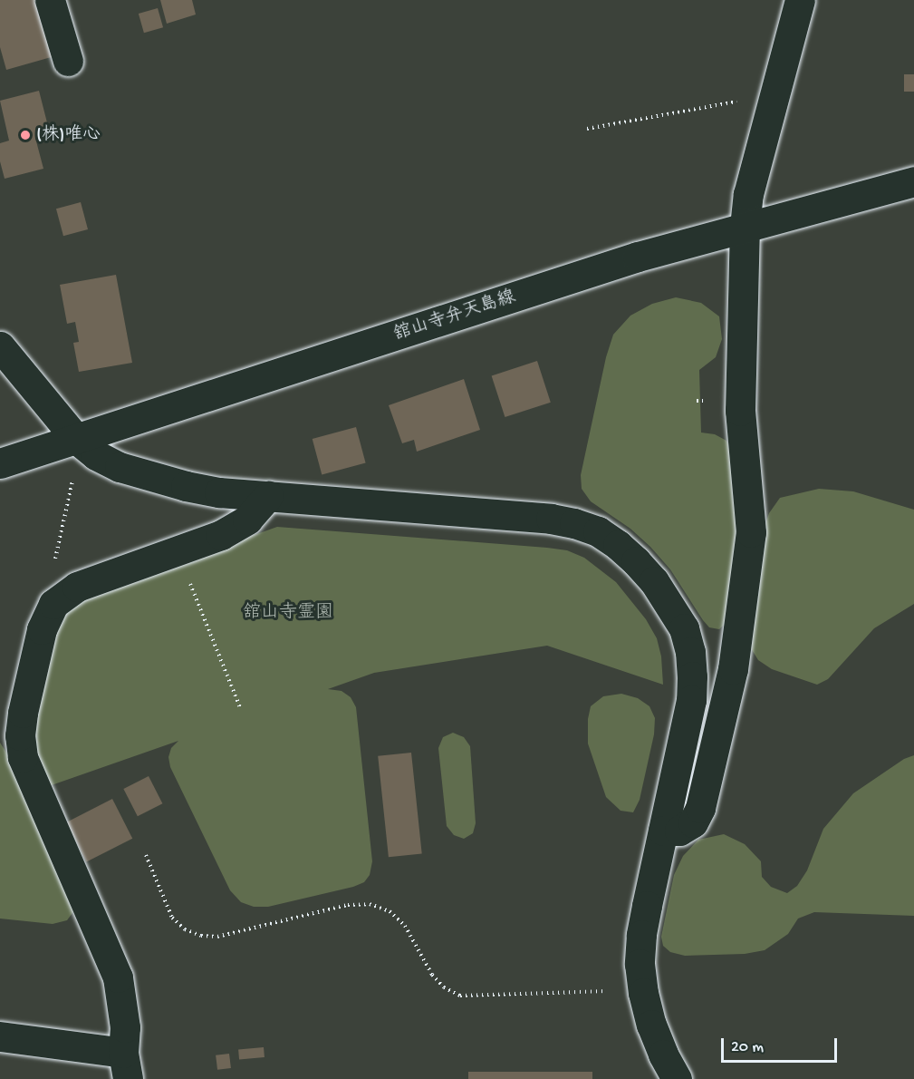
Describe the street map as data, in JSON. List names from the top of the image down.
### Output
{
  "streets": {
    "street": ["舘山寺弁天島線"]
  },
  "parks": ["舘山寺霊園"],
  "places": ["(株)唯心"],
  "scale_bar": "20 m"
}
